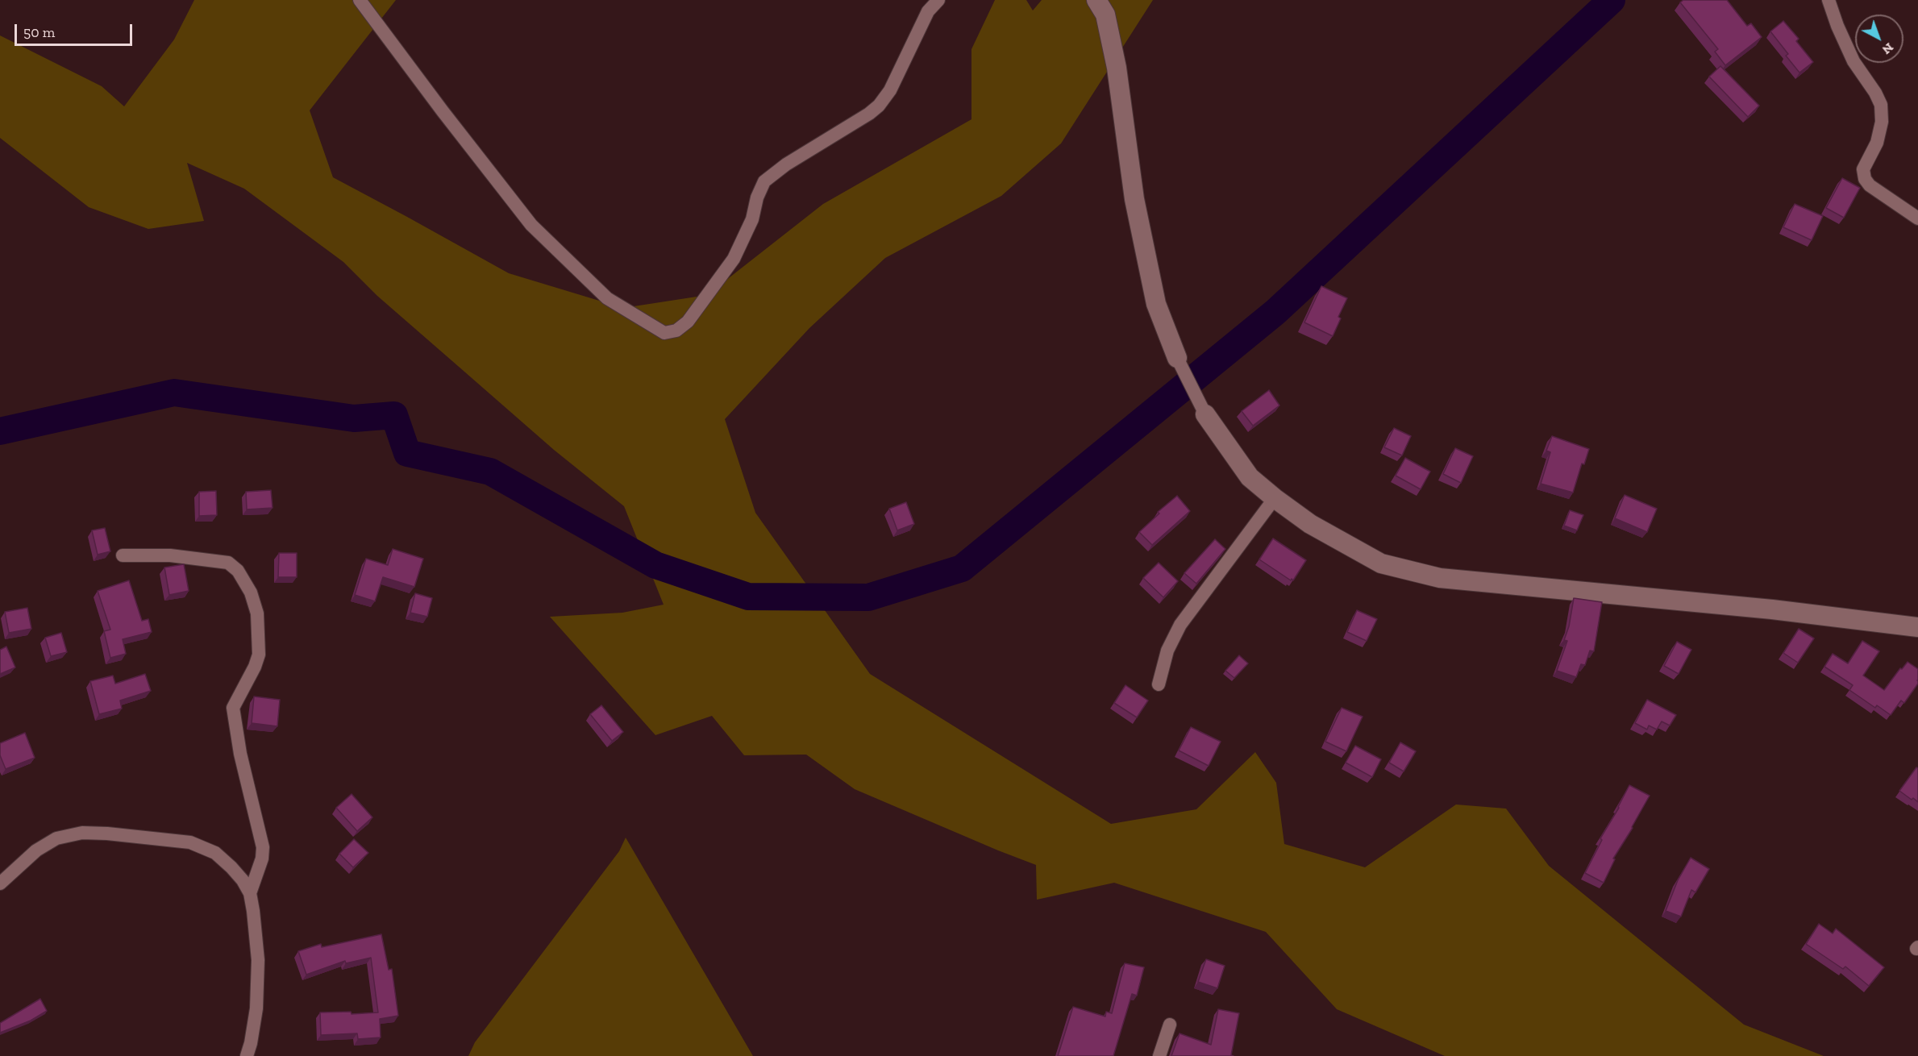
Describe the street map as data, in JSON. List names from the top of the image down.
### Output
{
  "scale_bar": "50 m",
  "north": "bottom right"
}
